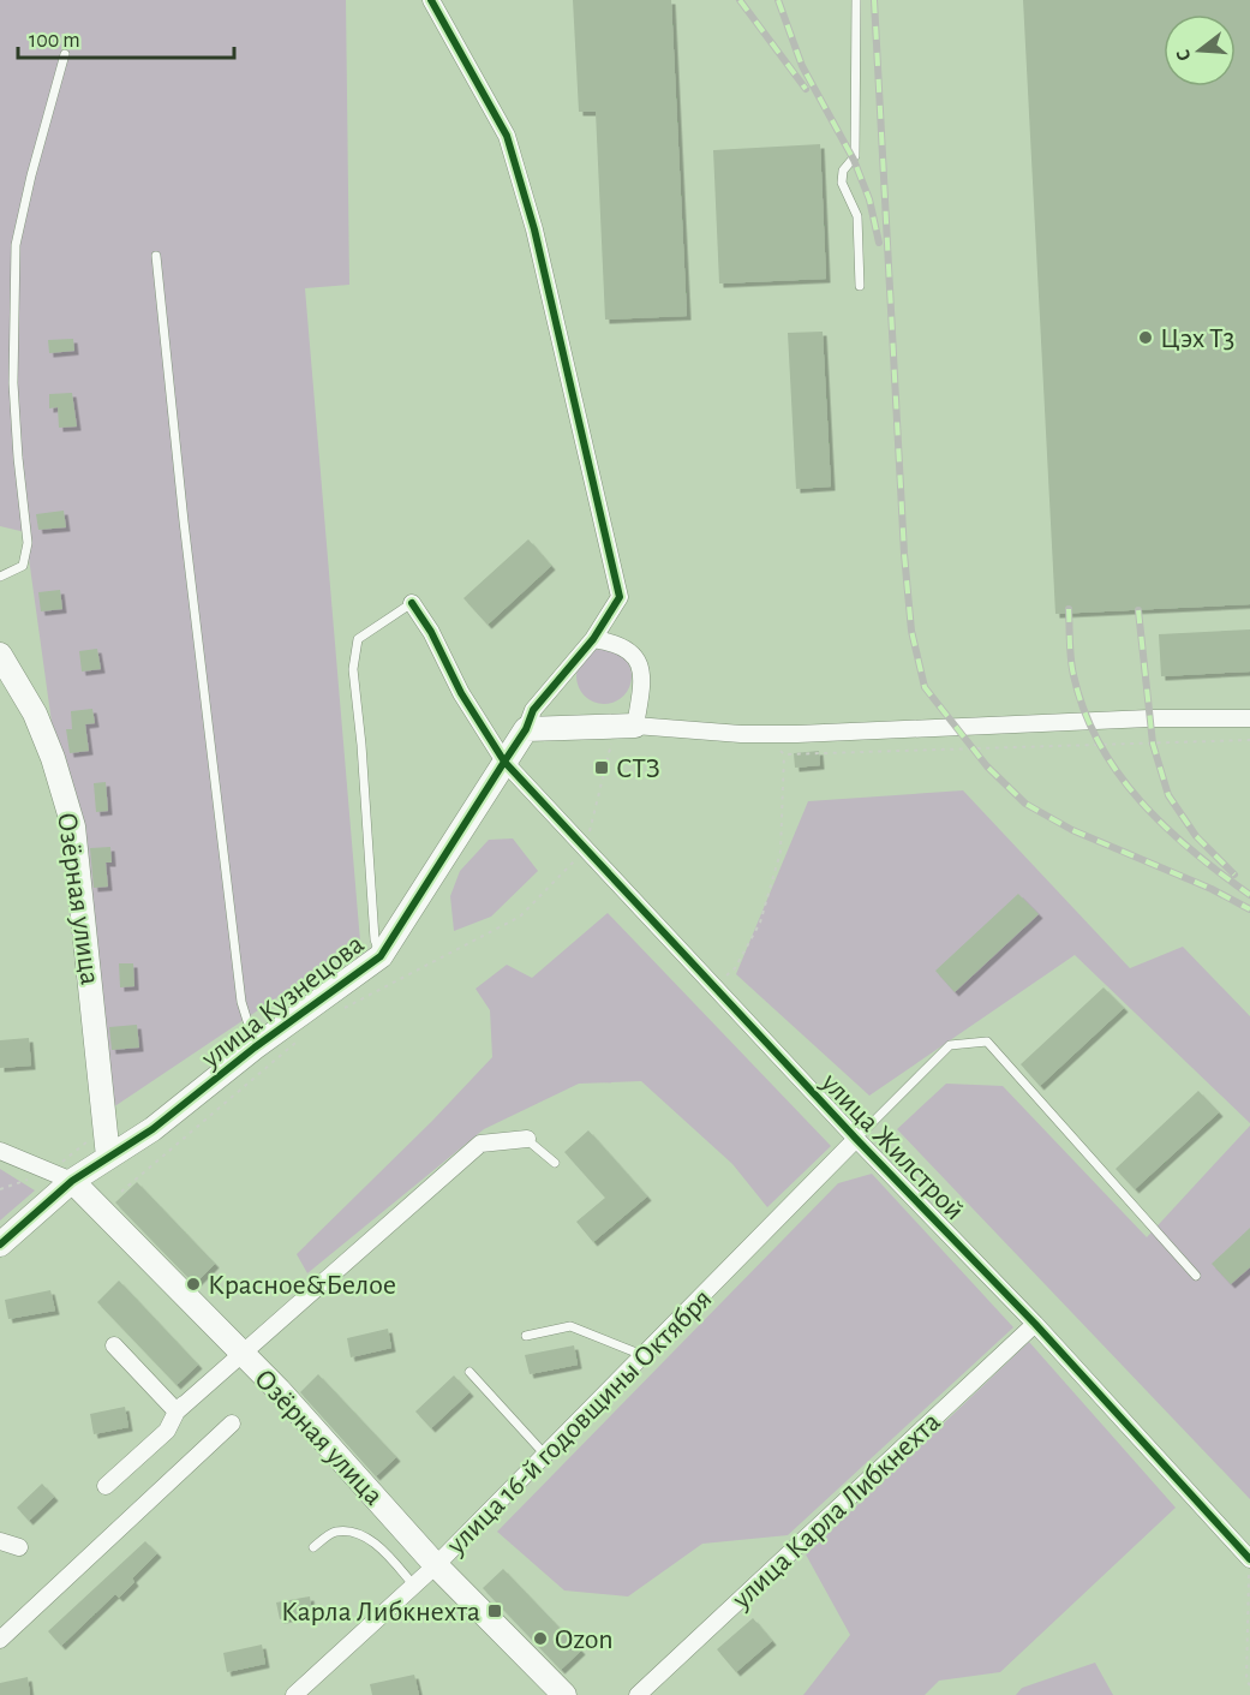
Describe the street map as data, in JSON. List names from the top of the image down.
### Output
{
  "streets": {
    "street": [
      "Озёрная улица",
      "улица Кузнецова",
      "улица Жилстрой",
      "улица 16-й годовщины Октября",
      "улица Карла Либкнехта"
    ]
  },
  "crossings": [
    ["Озёрная улица", "улица Кузнецова"],
    ["Озёрная улица", "улица 16-й годовщины Октября"],
    ["улица Кузнецова", "улица Жилстрой"],
    ["улица Жилстрой", "улица 16-й годовщины Октября"],
    ["улица Жилстрой", "улица Карла Либкнехта"]
  ],
  "places": {
    "other": ["Цэх Т3", "Красное&Белое", "Ozon"],
    "transit": ["СТЗ", "Карла Либкнехта"]
  },
  "scale_bar": "100 m",
  "north": "left"
}
